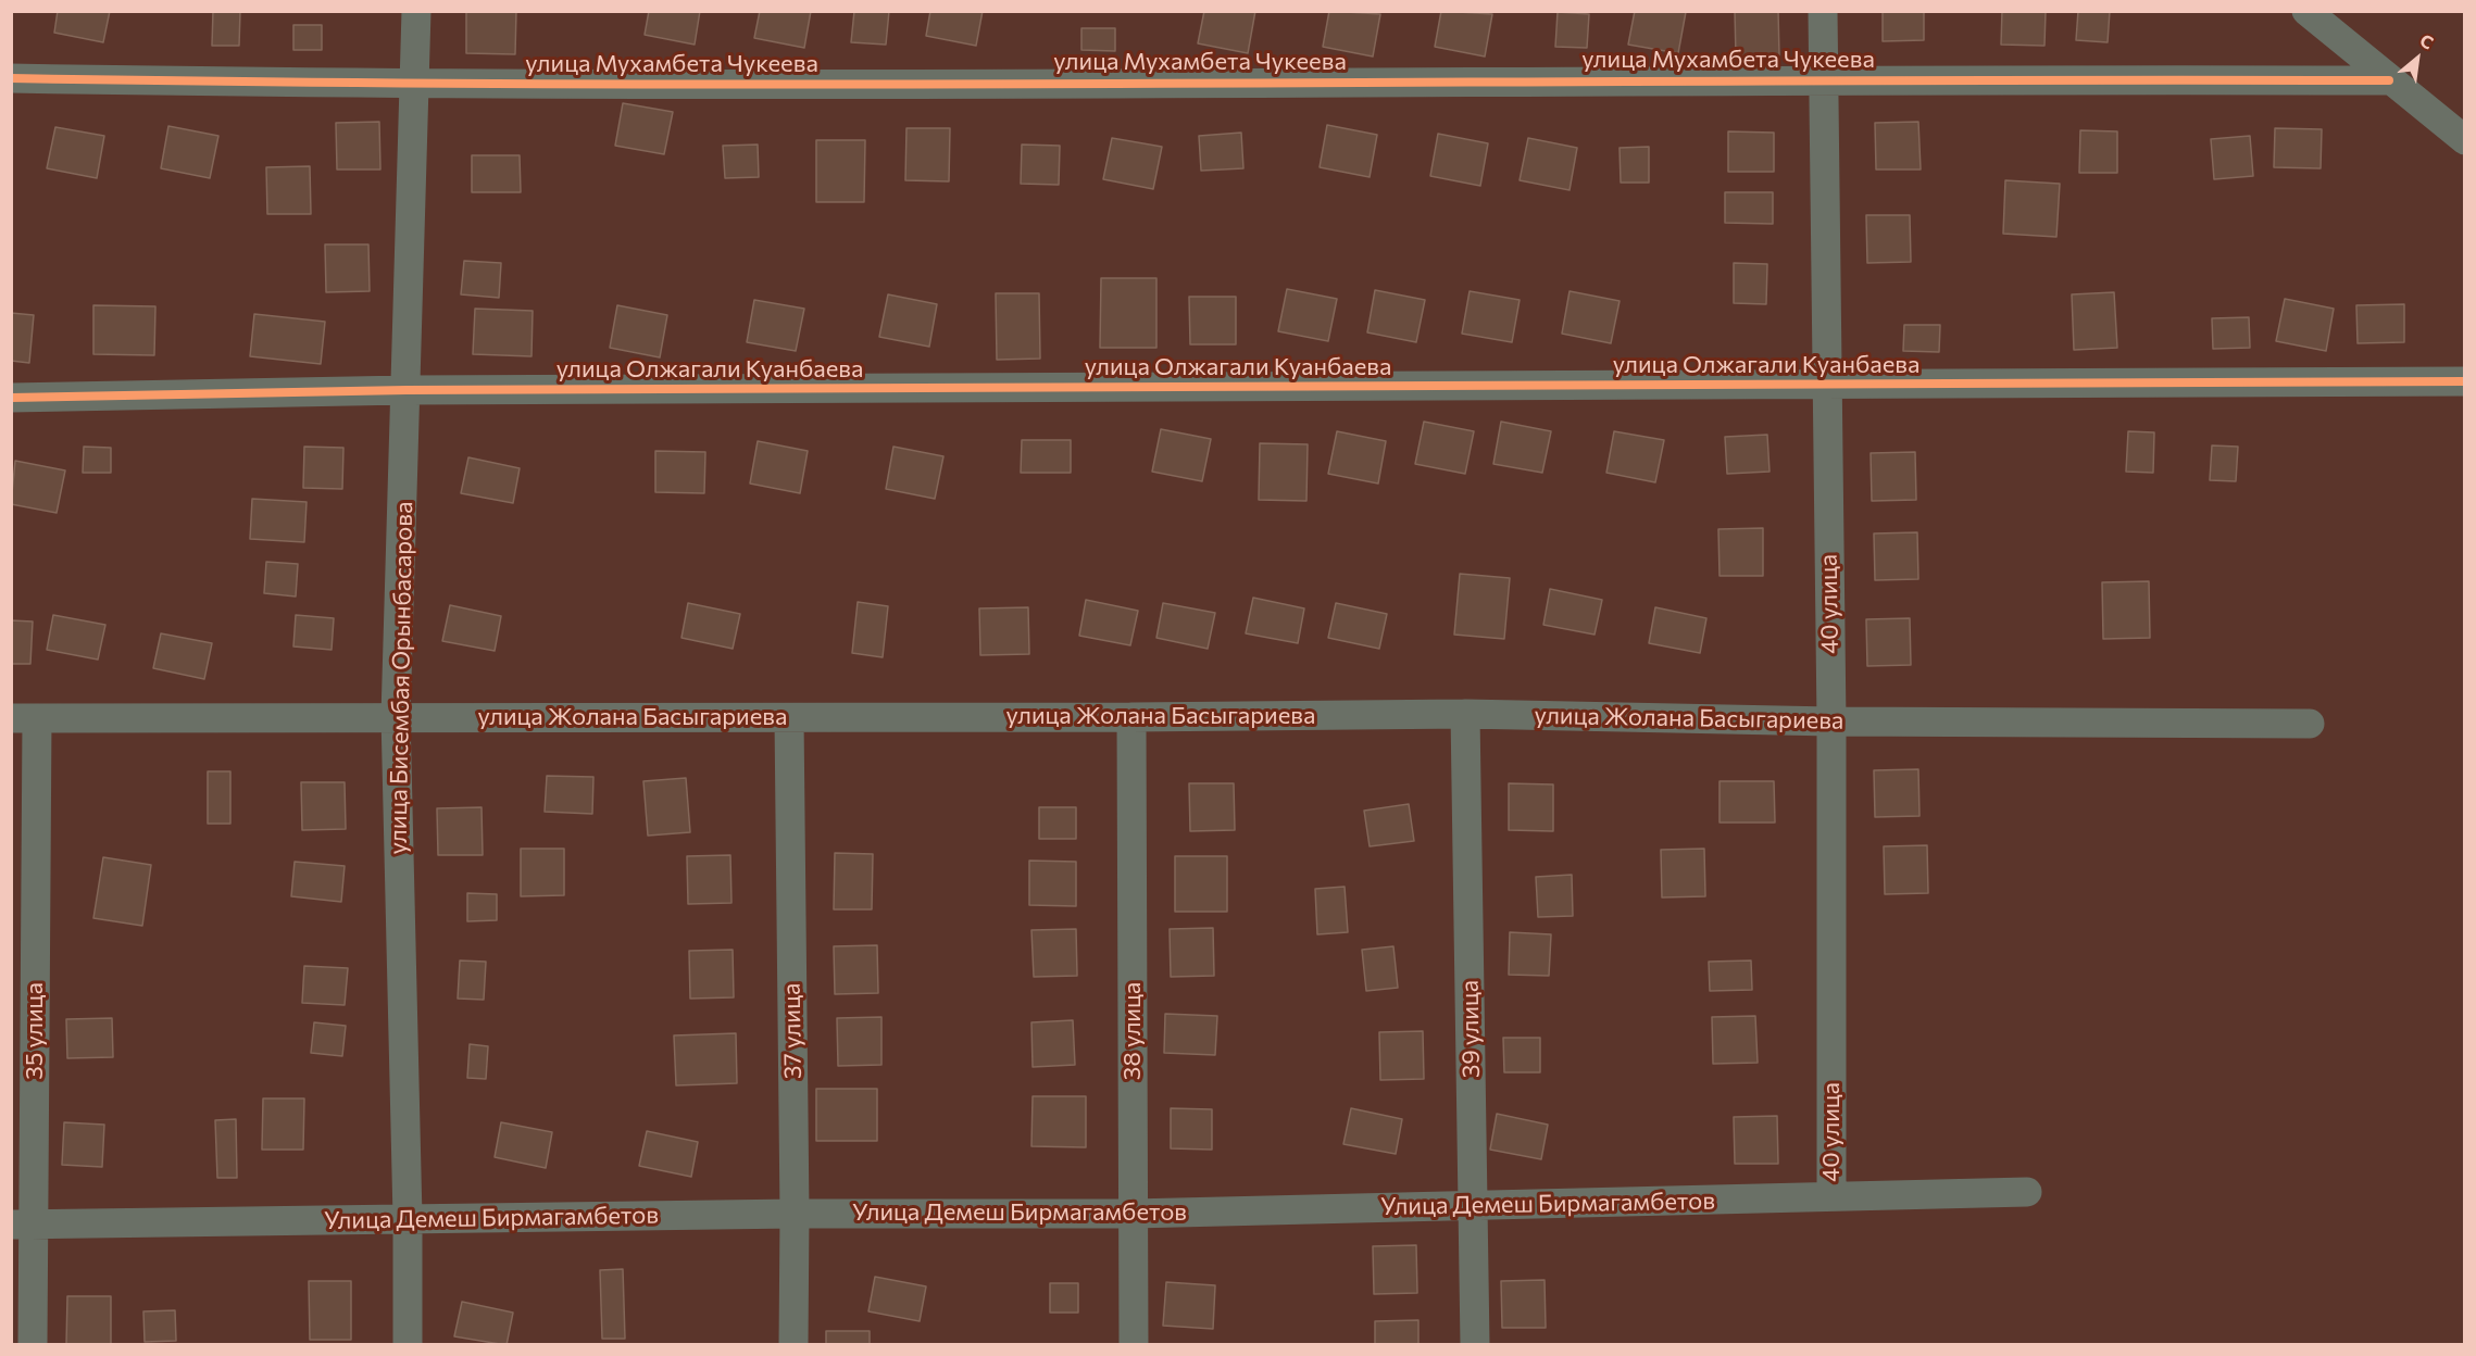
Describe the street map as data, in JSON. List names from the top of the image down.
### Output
{
  "streets": {
    "street": [
      "улица Мухамбета Чукеева",
      "улица Олжагали Куанбаева",
      "40 улица",
      "улица Бисембая Орынбасарова",
      "улица Жолана Басыгариева",
      "39 улица",
      "35 улица",
      "37 улица",
      "38 улица",
      "Улица Демеш Бирмагамбетов"
    ]
  },
  "crossings": [
    ["улица Мухамбета Чукеева", "40 улица"],
    ["улица Мухамбета Чукеева", "улица Бисембая Орынбасарова"],
    ["улица Олжагали Куанбаева", "40 улица"],
    ["улица Олжагали Куанбаева", "улица Бисембая Орынбасарова"],
    ["40 улица", "улица Жолана Басыгариева"],
    ["40 улица", "Улица Демеш Бирмагамбетов"],
    ["улица Бисембая Орынбасарова", "улица Жолана Басыгариева"],
    ["улица Бисембая Орынбасарова", "Улица Демеш Бирмагамбетов"],
    ["улица Жолана Басыгариева", "39 улица"],
    ["улица Жолана Басыгариева", "35 улица"],
    ["улица Жолана Басыгариева", "37 улица"],
    ["улица Жолана Басыгариева", "38 улица"],
    ["39 улица", "Улица Демеш Бирмагамбетов"],
    ["35 улица", "Улица Демеш Бирмагамбетов"],
    ["37 улица", "Улица Демеш Бирмагамбетов"],
    ["38 улица", "Улица Демеш Бирмагамбетов"]
  ],
  "north": "top right"
}
